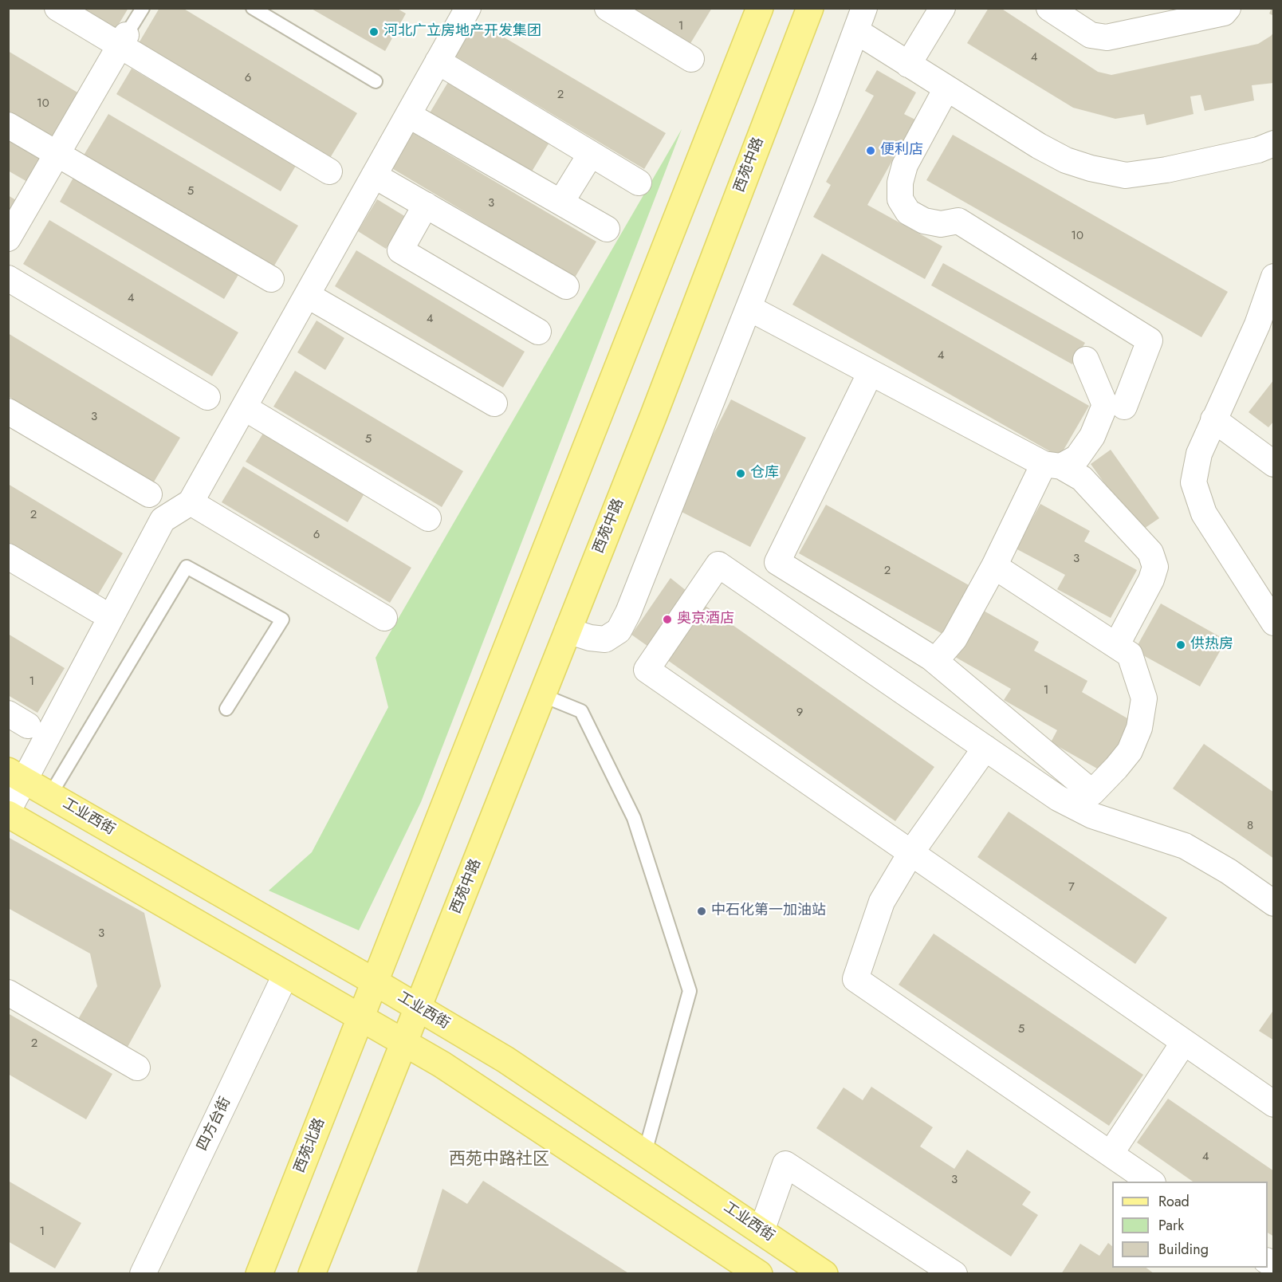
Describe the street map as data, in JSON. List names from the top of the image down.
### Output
{
  "streets": {
    "main road": ["西苑中路", "工业西街", "西苑北路"],
    "street": ["四方台街"]
  },
  "crossings": [
    ["西苑中路", "工业西街"]
  ],
  "districts": ["西苑中路社区"],
  "places": [
    "河北广立房地产开发集团",
    "便利店",
    "仓库",
    "奥京酒店",
    "供热房",
    "中石化第一加油站"
  ],
  "house_numbers": [
    "1",
    "4",
    "6",
    "2",
    "10",
    "5",
    "3",
    "10",
    "4",
    "4",
    "4",
    "3",
    "5",
    "2",
    "6",
    "3",
    "2",
    "1",
    "1",
    "9",
    "8",
    "7",
    "3",
    "5",
    "2",
    "4",
    "3",
    "1"
  ],
  "legend": ["Road", "Park", "Building"]
}
